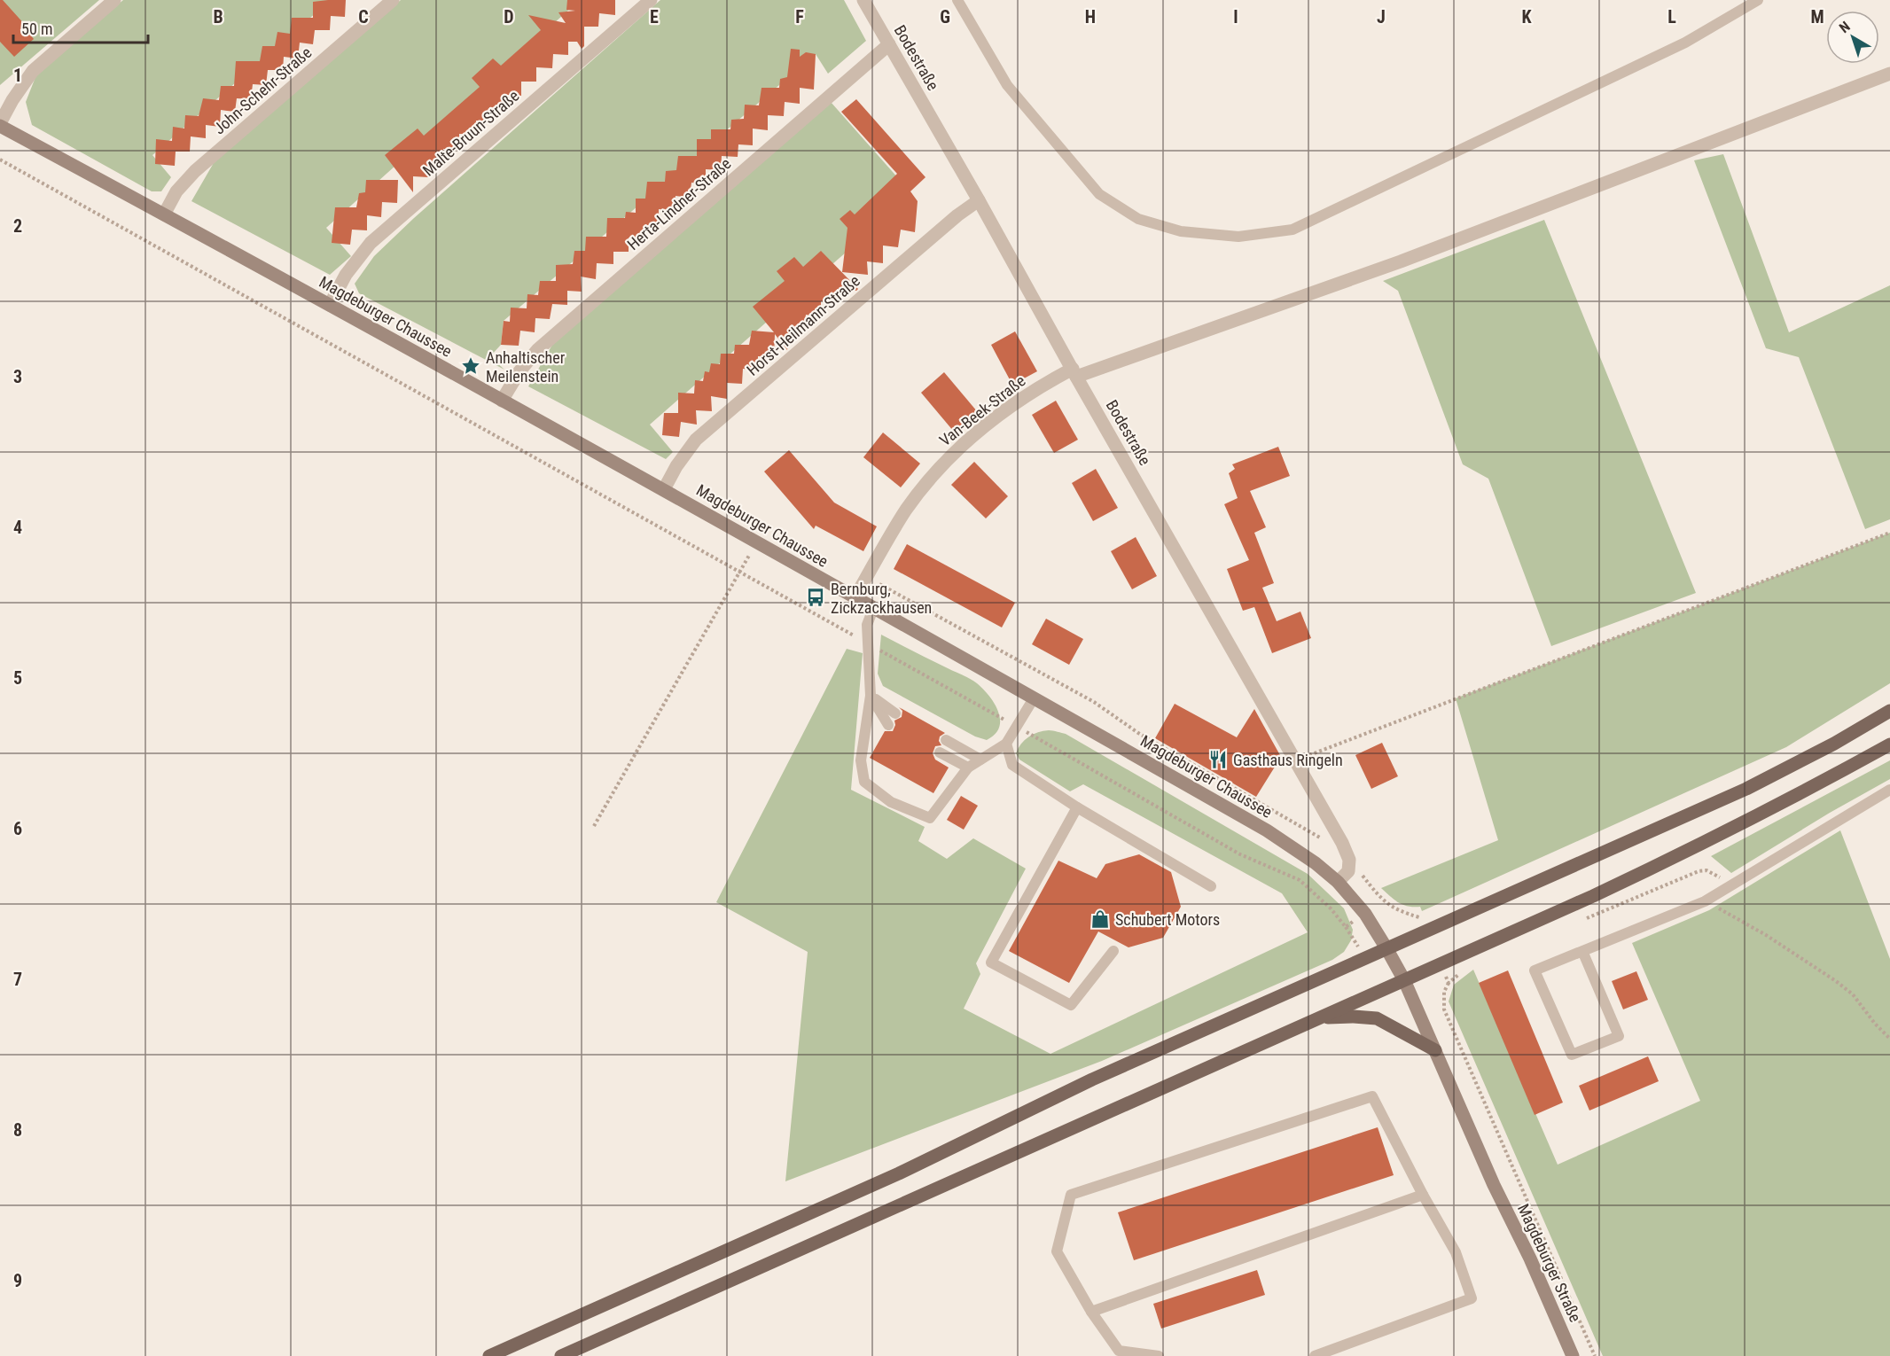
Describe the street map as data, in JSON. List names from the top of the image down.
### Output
{
  "streets": {
    "main road": ["Magdeburger Chaussee", "Magdeburger Straße"],
    "street": [
      "Bodestraße",
      "John-Schehr-Straße",
      "Malte-Bruun-Straße",
      "Herta-Lindner-Straße",
      "Horst-Heilmann-Straße",
      "Van-Beek-Straße"
    ]
  },
  "crossings": [
    ["Bodestraße", "Herta-Lindner-Straße"],
    ["Bodestraße", "Horst-Heilmann-Straße"],
    ["Bodestraße", "Van-Beek-Straße"],
    ["John-Schehr-Straße", "Magdeburger Chaussee"],
    ["Malte-Bruun-Straße", "Magdeburger Chaussee"],
    ["Herta-Lindner-Straße", "Magdeburger Chaussee"],
    ["Magdeburger Chaussee", "Horst-Heilmann-Straße"],
    ["Magdeburger Chaussee", "Van-Beek-Straße"],
    ["Magdeburger Chaussee", "Magdeburger Straße"]
  ],
  "places": {
    "place": ["Anhaltischer Meilenstein"],
    "bus stop": ["Bernburg, Zickzackhausen"],
    "restaurant": ["Gasthaus Ringeln"],
    "shop": ["Schubert Motors"]
  },
  "scale_bar": "50 m",
  "north": "top left",
  "grid": {
    "columns": [
      "B",
      "C",
      "D",
      "E",
      "F",
      "G",
      "H",
      "I",
      "J",
      "K",
      "L",
      "M"
    ],
    "rows": [
      "1",
      "2",
      "3",
      "4",
      "5",
      "6",
      "7",
      "8",
      "9"
    ]
  }
}
